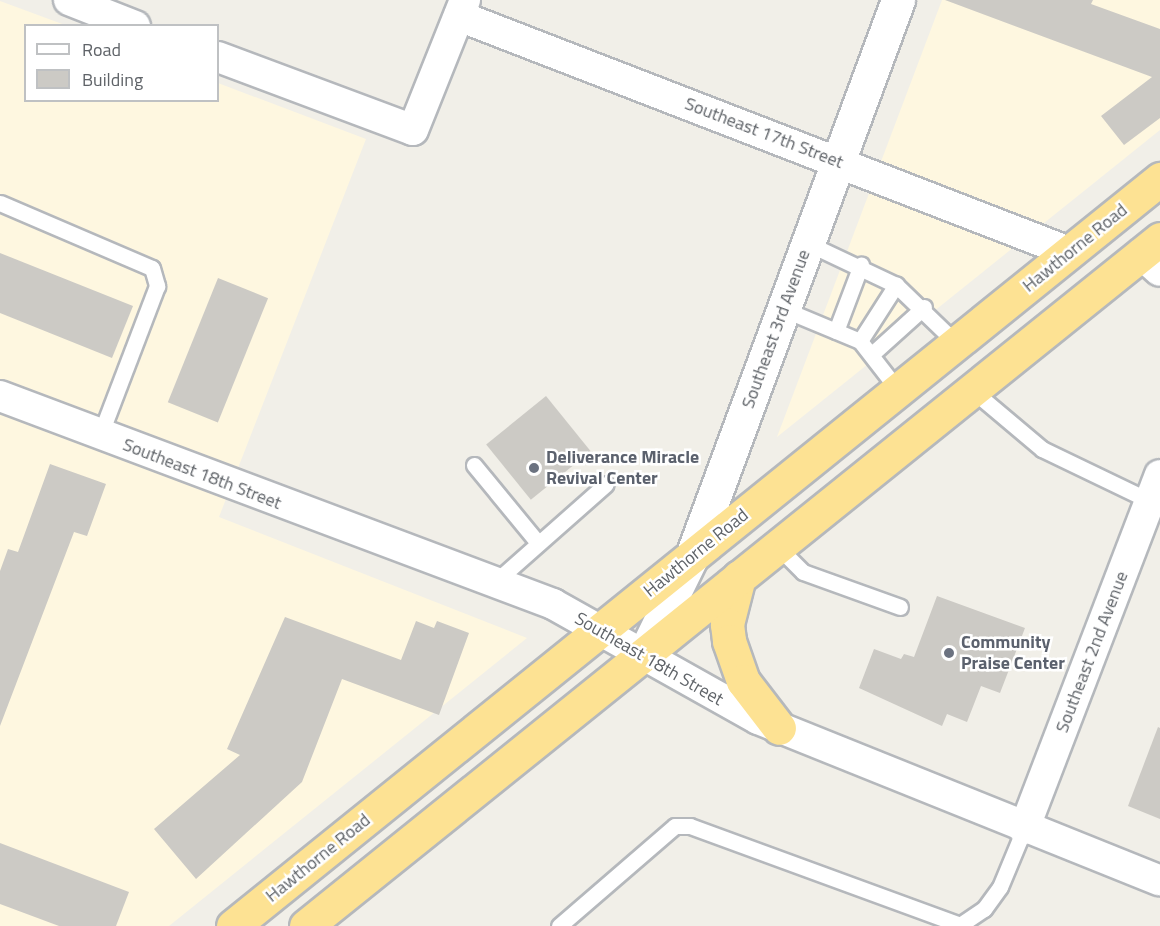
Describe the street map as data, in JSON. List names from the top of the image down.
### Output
{
  "streets": {
    "highway": ["Hawthorne Road"],
    "street": [
      "Southeast 17th Street",
      "Southeast 3rd Avenue",
      "Southeast 18th Street",
      "Southeast 2nd Avenue"
    ]
  },
  "crossings": [
    ["Southeast 17th Street", "Hawthorne Road"],
    ["Southeast 17th Street", "Southeast 3rd Avenue"],
    ["Hawthorne Road", "Southeast 3rd Avenue"],
    ["Hawthorne Road", "Southeast 18th Street"],
    ["Southeast 3rd Avenue", "Southeast 18th Street"],
    ["Southeast 18th Street", "Southeast 2nd Avenue"]
  ],
  "places": ["Deliverance Miracle Revival Center", "Community Praise Center"],
  "legend": ["Road", "Building"]
}
